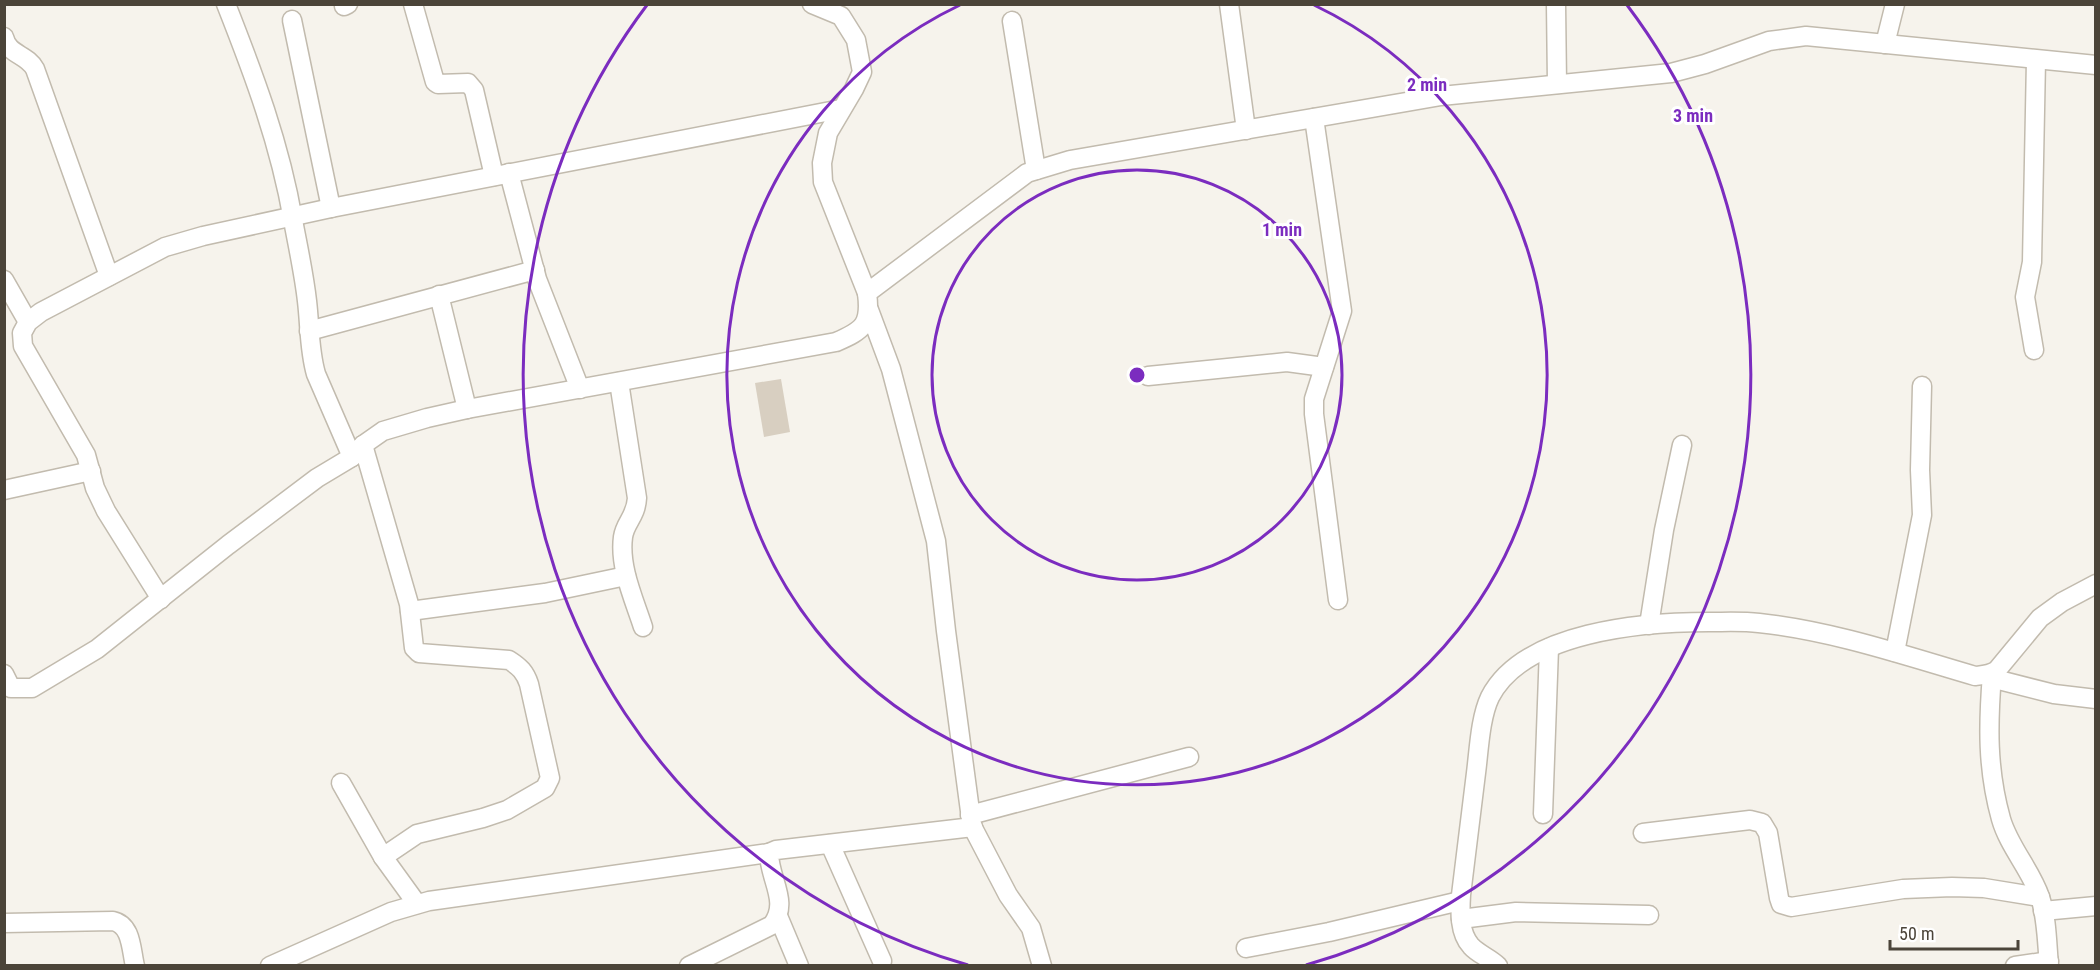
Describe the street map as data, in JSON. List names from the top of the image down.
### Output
{
  "scale_bar": "50 m",
  "rings": ["2 min", "3 min", "1 min"]
}
